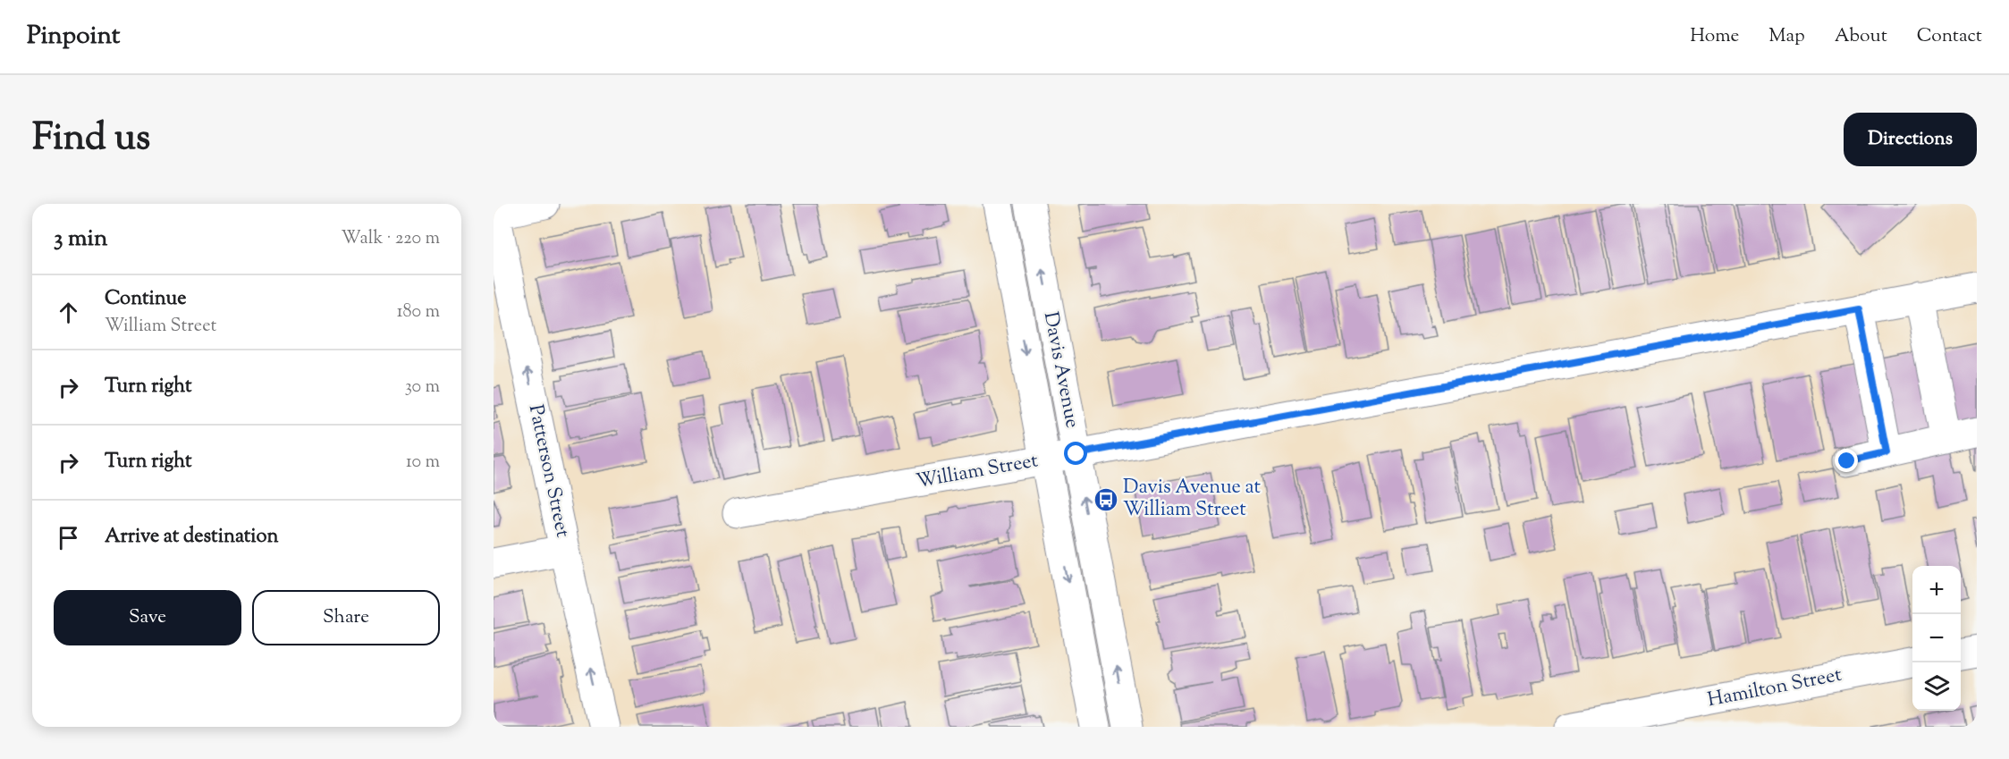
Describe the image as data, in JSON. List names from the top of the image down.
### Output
{
  "streets": {
    "street": [
      "Davis Avenue",
      "Patterson Street",
      "William Street",
      "Hamilton Street"
    ]
  },
  "crossings": [
    ["Davis Avenue", "William Street"]
  ],
  "one_way": ["Patterson Street"],
  "places": {
    "bus stop": ["Davis Avenue at William Street"]
  },
  "page": {
    "header": "Pinpoint",
    "nav": [
      "Home",
      "Map",
      "About",
      "Contact"
    ],
    "title": "Find us",
    "buttons": [
      "Directions",
      ["Save", "Share"]
    ],
    "heading": ["3 min", "Walk · 220 m"],
    "list": [
      ["Continue", "William Street", "180 m"],
      ["Turn right", "30 m"],
      ["Turn right", "10 m"],
      "Arrive at destination"
    ],
    "map_buttons": ["+", "−"]
  }
}
